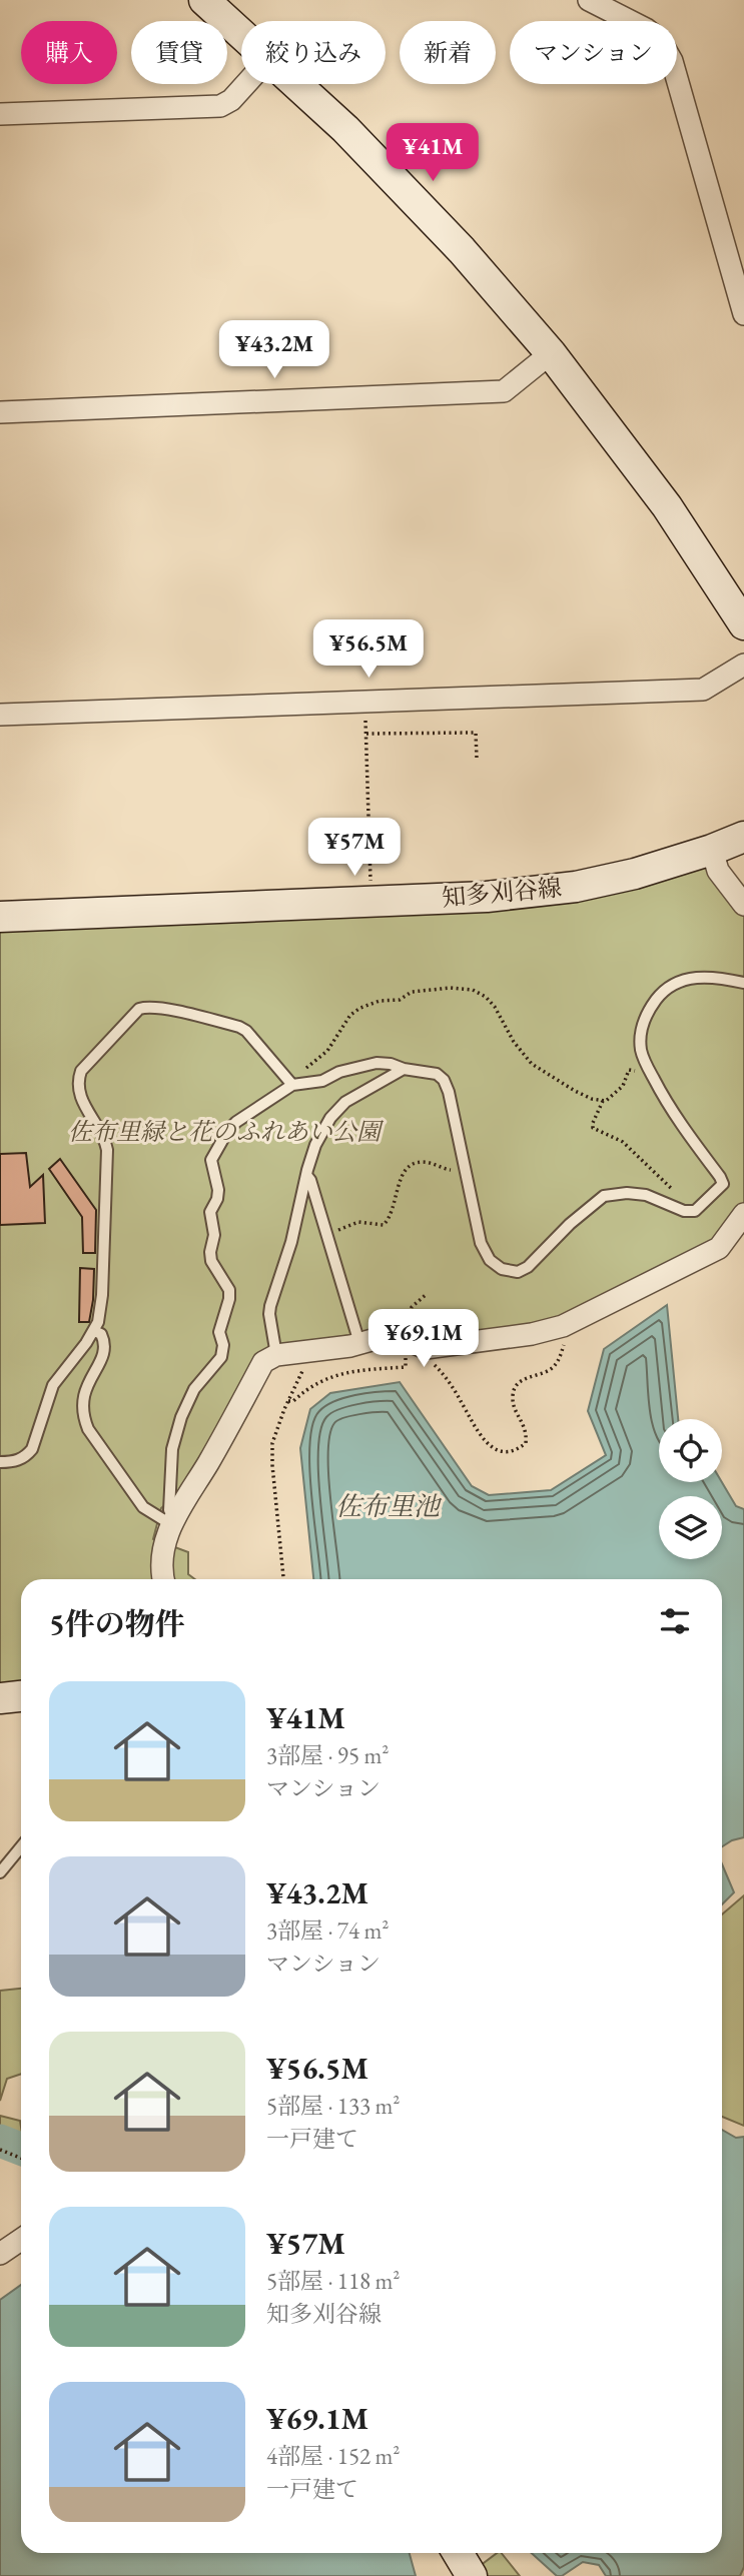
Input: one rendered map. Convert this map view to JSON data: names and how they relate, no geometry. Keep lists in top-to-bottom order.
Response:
{
  "streets": {
    "street": ["知多刈谷線"]
  },
  "water": ["佐布里池"],
  "parks": ["佐布里緑と花のふれあい公園"],
  "page": {
    "chip": [
      "購入",
      "賃貸",
      "絞り込み",
      "新着",
      "マンション"
    ],
    "price": [
      "¥41M",
      "¥43.2M",
      "¥56.5M",
      "¥57M",
      "¥69.1M"
    ],
    "heading": "5件の物件",
    "list": [
      {
        "name": "¥41M",
        "note": "3部屋 · 95 m² · マンション"
      },
      {
        "name": "¥43.2M",
        "note": "3部屋 · 74 m² · マンション"
      },
      {
        "name": "¥56.5M",
        "note": "5部屋 · 133 m² · 一戸建て"
      },
      {
        "name": "¥57M",
        "note": "5部屋 · 118 m² · 知多刈谷線"
      },
      {
        "name": "¥69.1M",
        "note": "4部屋 · 152 m² · 一戸建て"
      }
    ]
  }
}
